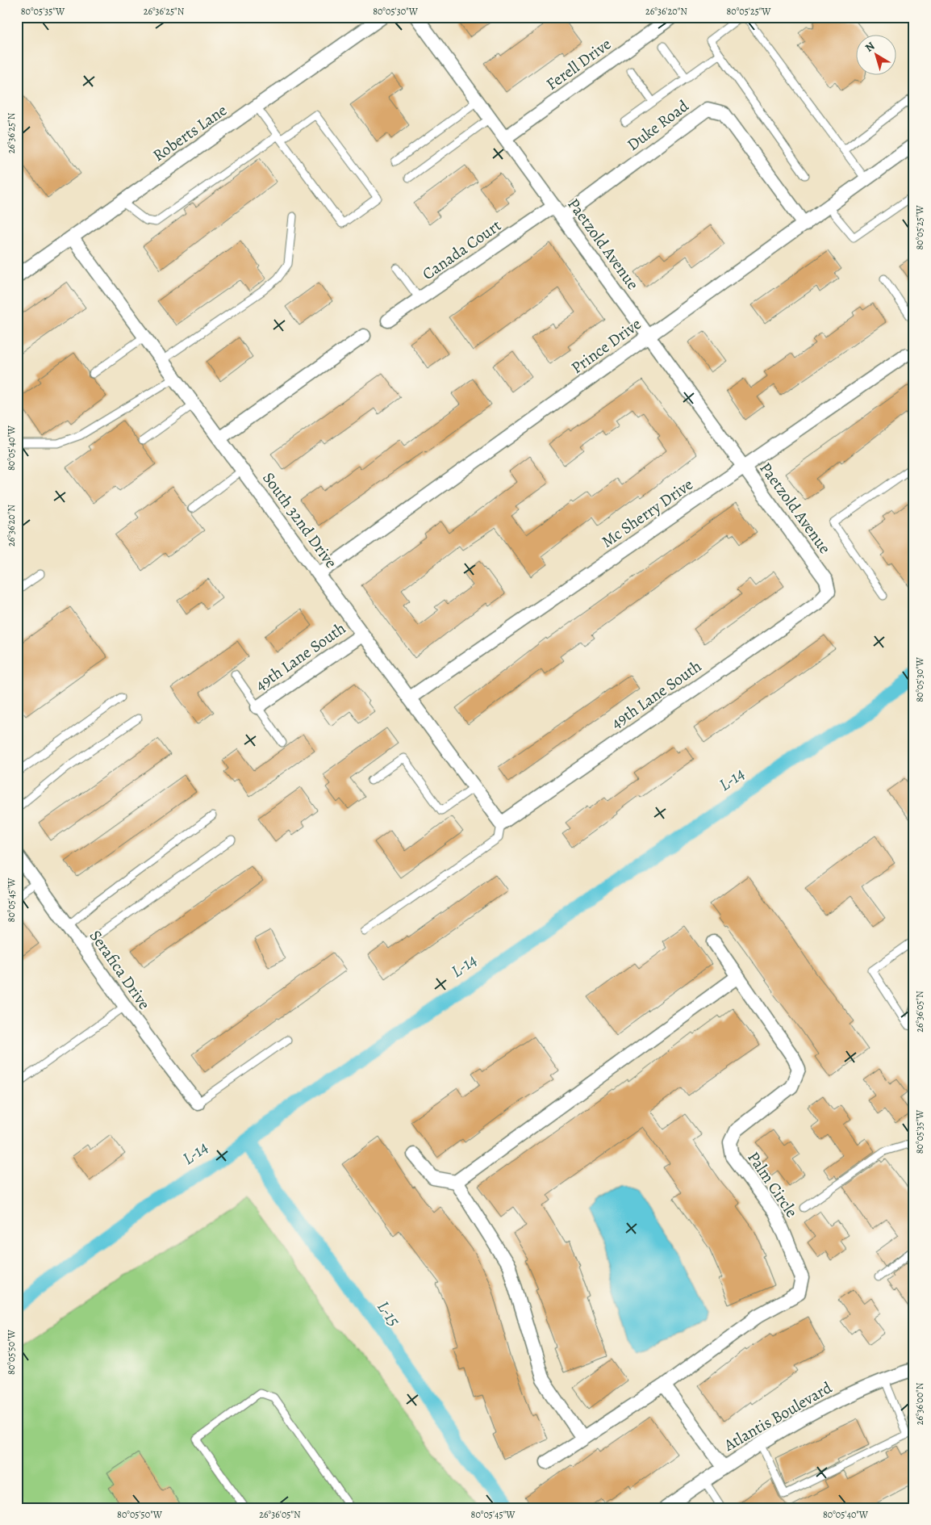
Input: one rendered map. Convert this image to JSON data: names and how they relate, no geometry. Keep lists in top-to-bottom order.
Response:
{
  "streets": {
    "street": [
      "Ferell Drive",
      "Duke Road",
      "Roberts Lane",
      "Paetzold Avenue",
      "Canada Court",
      "Prince Drive",
      "Mc Sherry Drive",
      "South 32nd Drive",
      "49th Lane South",
      "Serafica Drive",
      "Palm Circle",
      "Atlantis Boulevard"
    ]
  },
  "crossings": [
    ["Ferell Drive", "Paetzold Avenue"],
    ["Duke Road", "Paetzold Avenue"],
    ["Duke Road", "Prince Drive"],
    ["Roberts Lane", "South 32nd Drive"],
    ["Paetzold Avenue", "Canada Court"],
    ["Paetzold Avenue", "Prince Drive"],
    ["Paetzold Avenue", "Mc Sherry Drive"],
    ["Paetzold Avenue", "49th Lane South"],
    ["Prince Drive", "South 32nd Drive"],
    ["Mc Sherry Drive", "South 32nd Drive"],
    ["South 32nd Drive", "49th Lane South"]
  ],
  "water": ["L-14", "L-15"],
  "north": "top left",
  "coordinates": [
    "80°05'35\"W",
    "26°36'25\"N",
    "80°05'30\"W",
    "26°36'20\"N",
    "80°05'25\"W",
    "80°05'40\"W",
    "80°05'45\"W",
    "26°36'05\"N",
    "80°05'50\"W",
    "26°36'00\"N"
  ]
}
